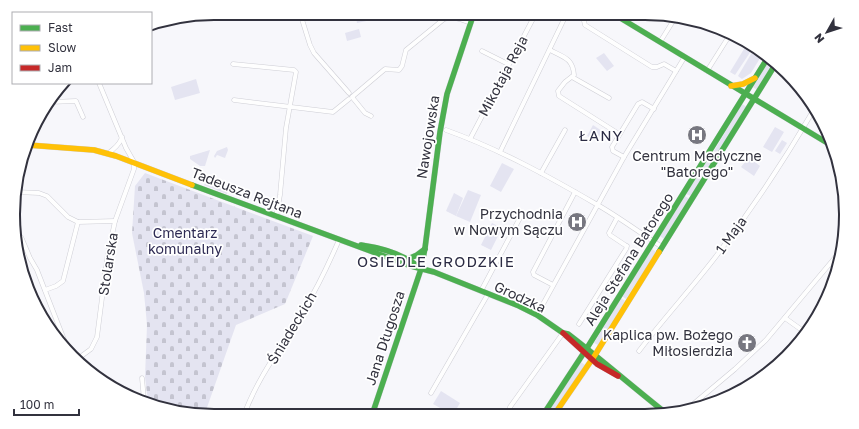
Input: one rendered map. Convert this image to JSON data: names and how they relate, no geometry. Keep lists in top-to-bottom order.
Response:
{
  "streets": {
    "street": [
      "Mikołaja Reja",
      "Nawojowska",
      "Tadeusza Rejtana",
      "1 Maja",
      "Aleja Stefana Batorego",
      "Stolarska",
      "Grodzka",
      "Śniadeckich",
      "Jana Długosza"
    ]
  },
  "crossings": [
    ["Nawojowska", "Tadeusza Rejtana"],
    ["Nawojowska", "Grodzka"],
    ["Nawojowska", "Jana Długosza"],
    ["Tadeusza Rejtana", "Stolarska"],
    ["Tadeusza Rejtana", "Grodzka"],
    ["Tadeusza Rejtana", "Śniadeckich"],
    ["Tadeusza Rejtana", "Jana Długosza"],
    ["Aleja Stefana Batorego", "Grodzka"],
    ["Grodzka", "Jana Długosza"]
  ],
  "districts": ["ŁANY", "OSIEDLE GRODZKIE"],
  "parks": ["Cmentarz komunalny"],
  "places": {
    "hospital": ["Centrum Medyczne \"Batorego\"", "Przychodnia w Nowym Sączu"],
    "church": ["Kaplica pw. Bożego Miłosierdzia"]
  },
  "legend": ["Fast", "Slow", "Jam"],
  "scale_bar": "100 m",
  "north": "bottom left"
}
